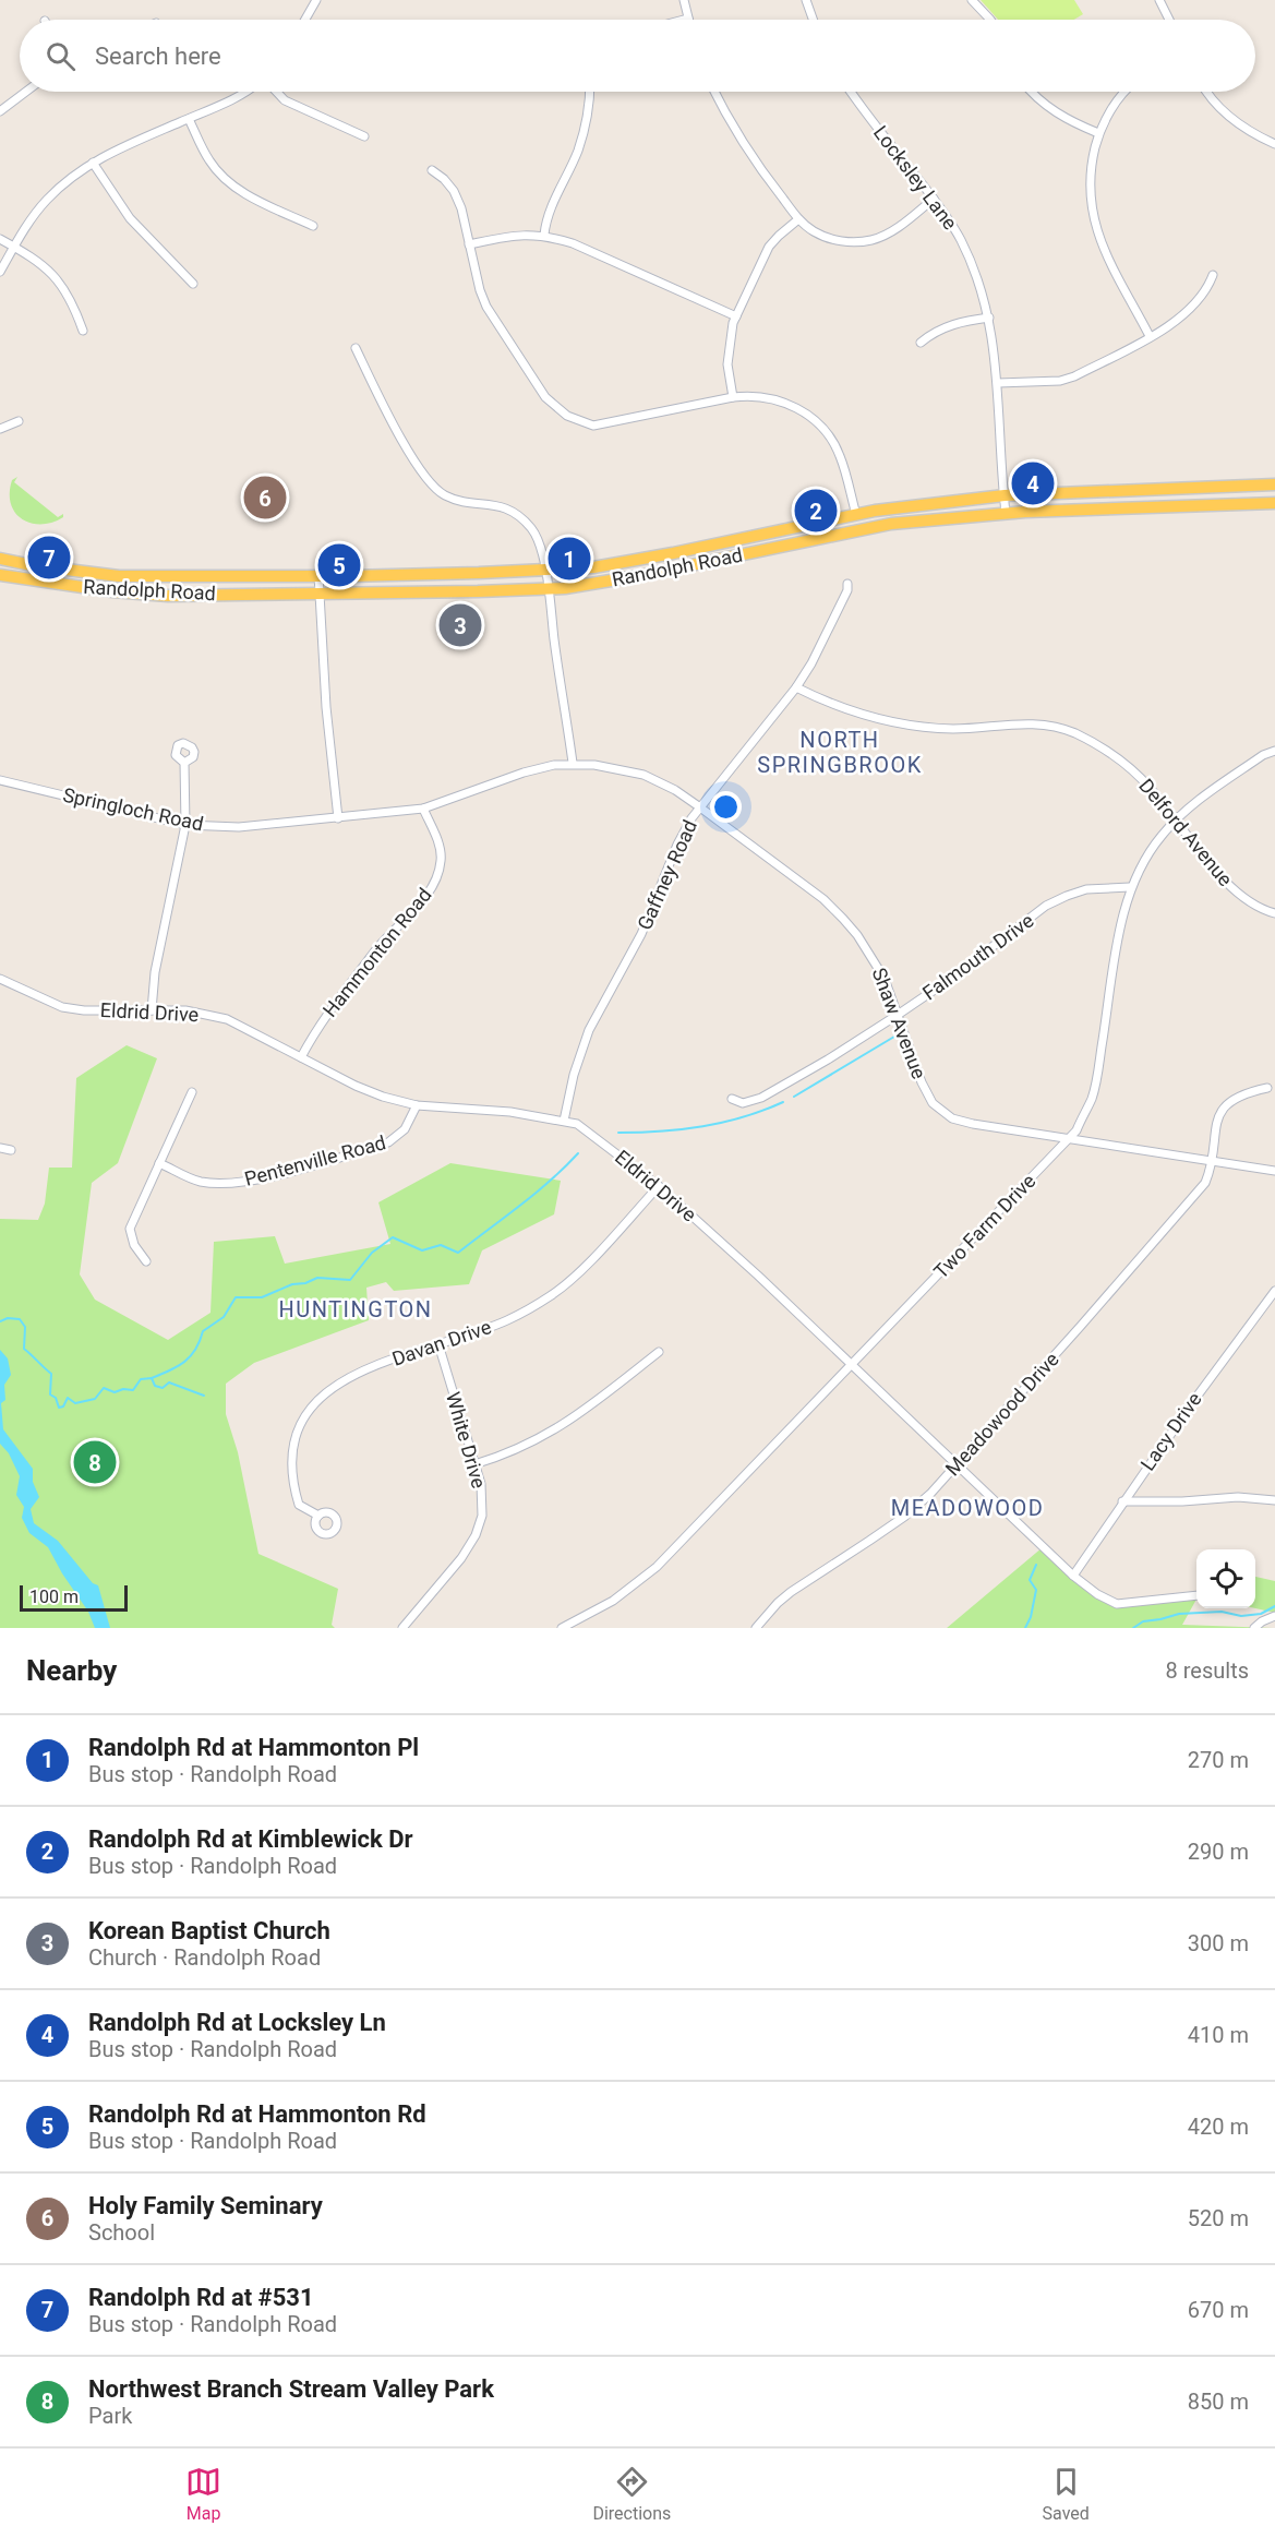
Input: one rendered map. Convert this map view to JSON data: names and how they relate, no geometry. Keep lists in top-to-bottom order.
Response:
{
  "streets": {
    "main road": ["Randolph Road"],
    "street": [
      "Locksley Lane",
      "Springloch Road",
      "Delford Avenue",
      "Gaffney Road",
      "Hammonton Road",
      "Falmouth Drive",
      "Eldrid Drive",
      "Shaw Avenue",
      "Pentenville Road",
      "Two Farm Drive",
      "Davan Drive",
      "Meadowood Drive",
      "Lacy Drive",
      "White Drive"
    ]
  },
  "crossings": [
    ["Locksley Lane", "Randolph Road"],
    ["Springloch Road", "Hammonton Road"],
    ["Springloch Road", "Shaw Avenue"],
    ["Delford Avenue", "Gaffney Road"],
    ["Delford Avenue", "Two Farm Drive"],
    ["Gaffney Road", "Eldrid Drive"],
    ["Gaffney Road", "Shaw Avenue"],
    ["Hammonton Road", "Eldrid Drive"],
    ["Hammonton Road", "Shaw Avenue"],
    ["Falmouth Drive", "Shaw Avenue"],
    ["Falmouth Drive", "Two Farm Drive"],
    ["Eldrid Drive", "Pentenville Road"],
    ["Eldrid Drive", "Two Farm Drive"],
    ["Eldrid Drive", "Davan Drive"],
    ["Eldrid Drive", "Meadowood Drive"],
    ["Eldrid Drive", "Lacy Drive"],
    ["Shaw Avenue", "Two Farm Drive"],
    ["Shaw Avenue", "Meadowood Drive"],
    ["Davan Drive", "White Drive"]
  ],
  "districts": ["NORTH SPRINGBROOK", "HUNTINGTON", "MEADOWOOD"],
  "scale_bar": "100 m",
  "page": {
    "search": "Search here",
    "pins": [
      "4",
      "6",
      "2",
      "7",
      "1",
      "5",
      "3",
      "8"
    ],
    "scale": "100 m",
    "heading": ["Nearby", "8 results"],
    "list": [
      {
        "mark": "1",
        "name": "Randolph Rd at Hammonton Pl",
        "note": "Bus stop · Randolph Road",
        "value": "270 m"
      },
      {
        "mark": "2",
        "name": "Randolph Rd at Kimblewick Dr",
        "note": "Bus stop · Randolph Road",
        "value": "290 m"
      },
      {
        "mark": "3",
        "name": "Korean Baptist Church",
        "note": "Church · Randolph Road",
        "value": "300 m"
      },
      {
        "mark": "4",
        "name": "Randolph Rd at Locksley Ln",
        "note": "Bus stop · Randolph Road",
        "value": "410 m"
      },
      {
        "mark": "5",
        "name": "Randolph Rd at Hammonton Rd",
        "note": "Bus stop · Randolph Road",
        "value": "420 m"
      },
      {
        "mark": "6",
        "name": "Holy Family Seminary",
        "note": "School",
        "value": "520 m"
      },
      {
        "mark": "7",
        "name": "Randolph Rd at #531",
        "note": "Bus stop · Randolph Road",
        "value": "670 m"
      },
      {
        "mark": "8",
        "name": "Northwest Branch Stream Valley Park",
        "note": "Park",
        "value": "850 m"
      }
    ],
    "nav": ["Map", "Directions", "Saved"]
  }
}
